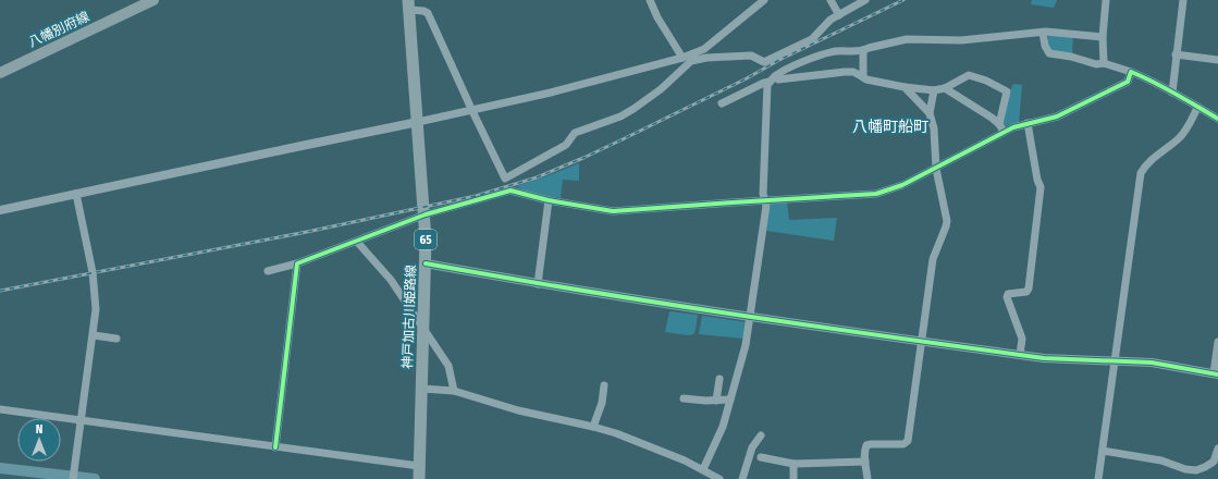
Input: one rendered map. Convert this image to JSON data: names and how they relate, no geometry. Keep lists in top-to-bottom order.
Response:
{
  "streets": {
    "main road": ["八幡別府線", "65", "神戸加古川姫路線"]
  },
  "districts": ["八幡町船町"],
  "north": "top"
}
